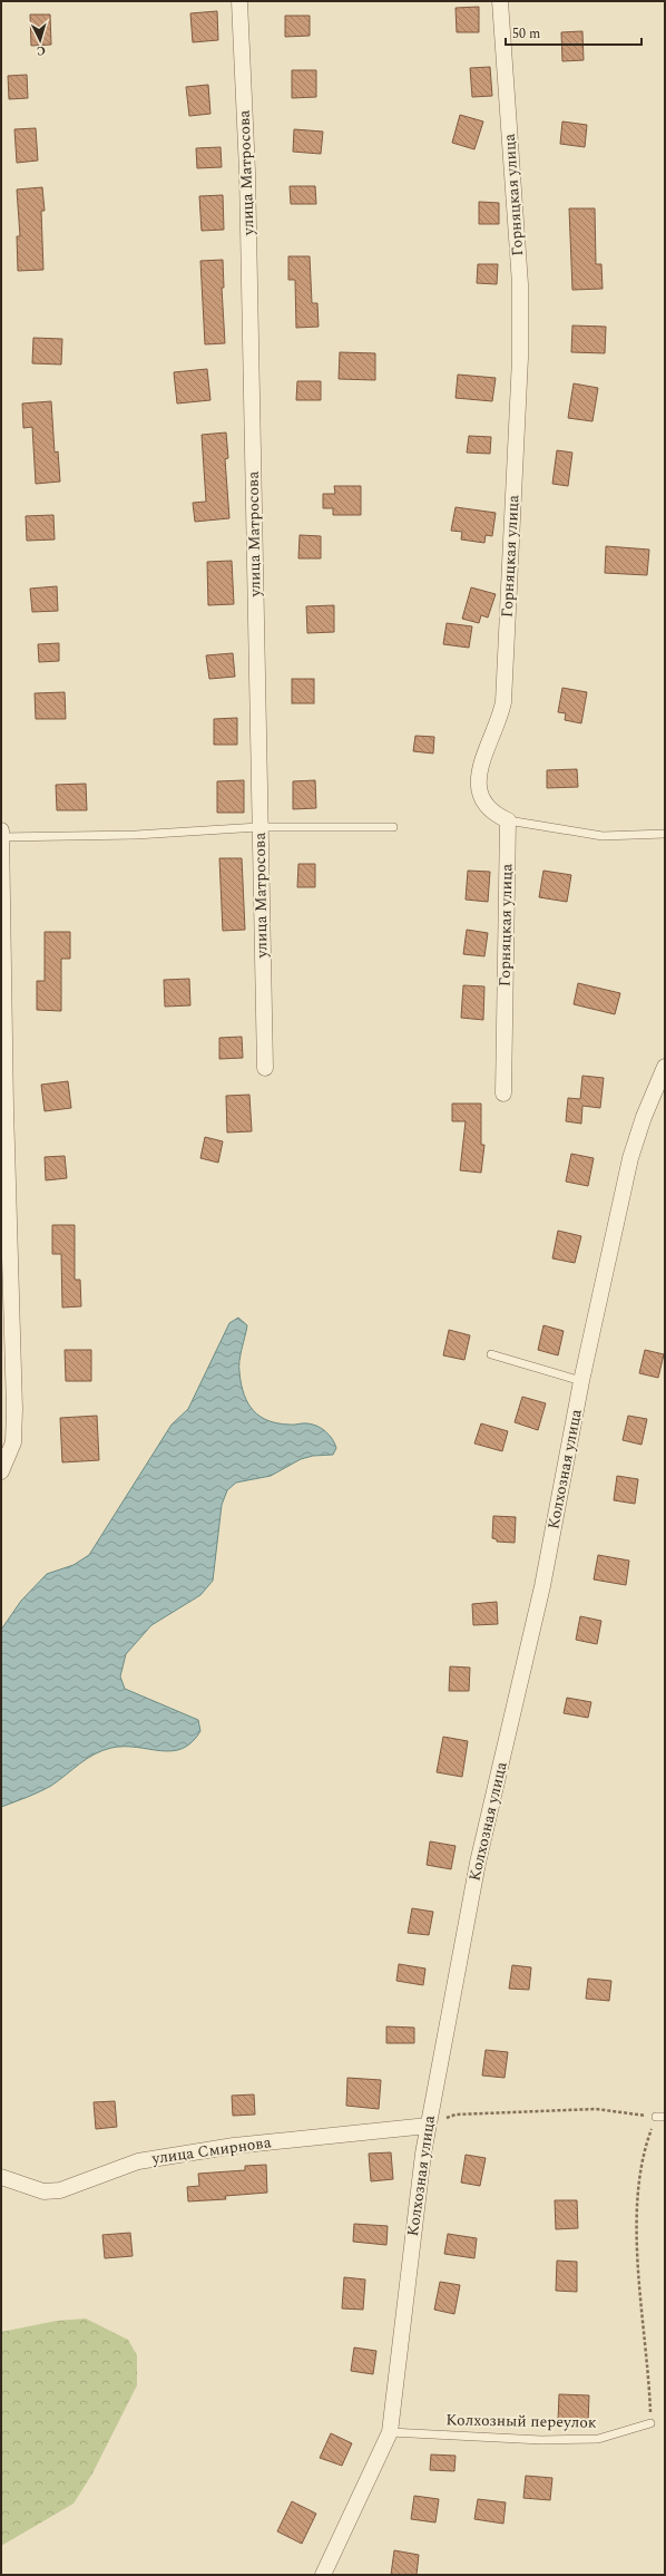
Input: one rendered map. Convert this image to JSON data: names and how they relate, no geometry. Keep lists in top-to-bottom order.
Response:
{
  "streets": {
    "street": [
      "улица Матросова",
      "Горняцкая улица",
      "Колхозная улица",
      "улица Смирнова"
    ],
    "lane": ["Колхозный переулок"]
  },
  "crossings": [
    ["Колхозная улица", "улица Смирнова"],
    ["Колхозная улица", "Колхозный переулок"]
  ],
  "scale_bar": "50 m",
  "north": "bottom"
}
